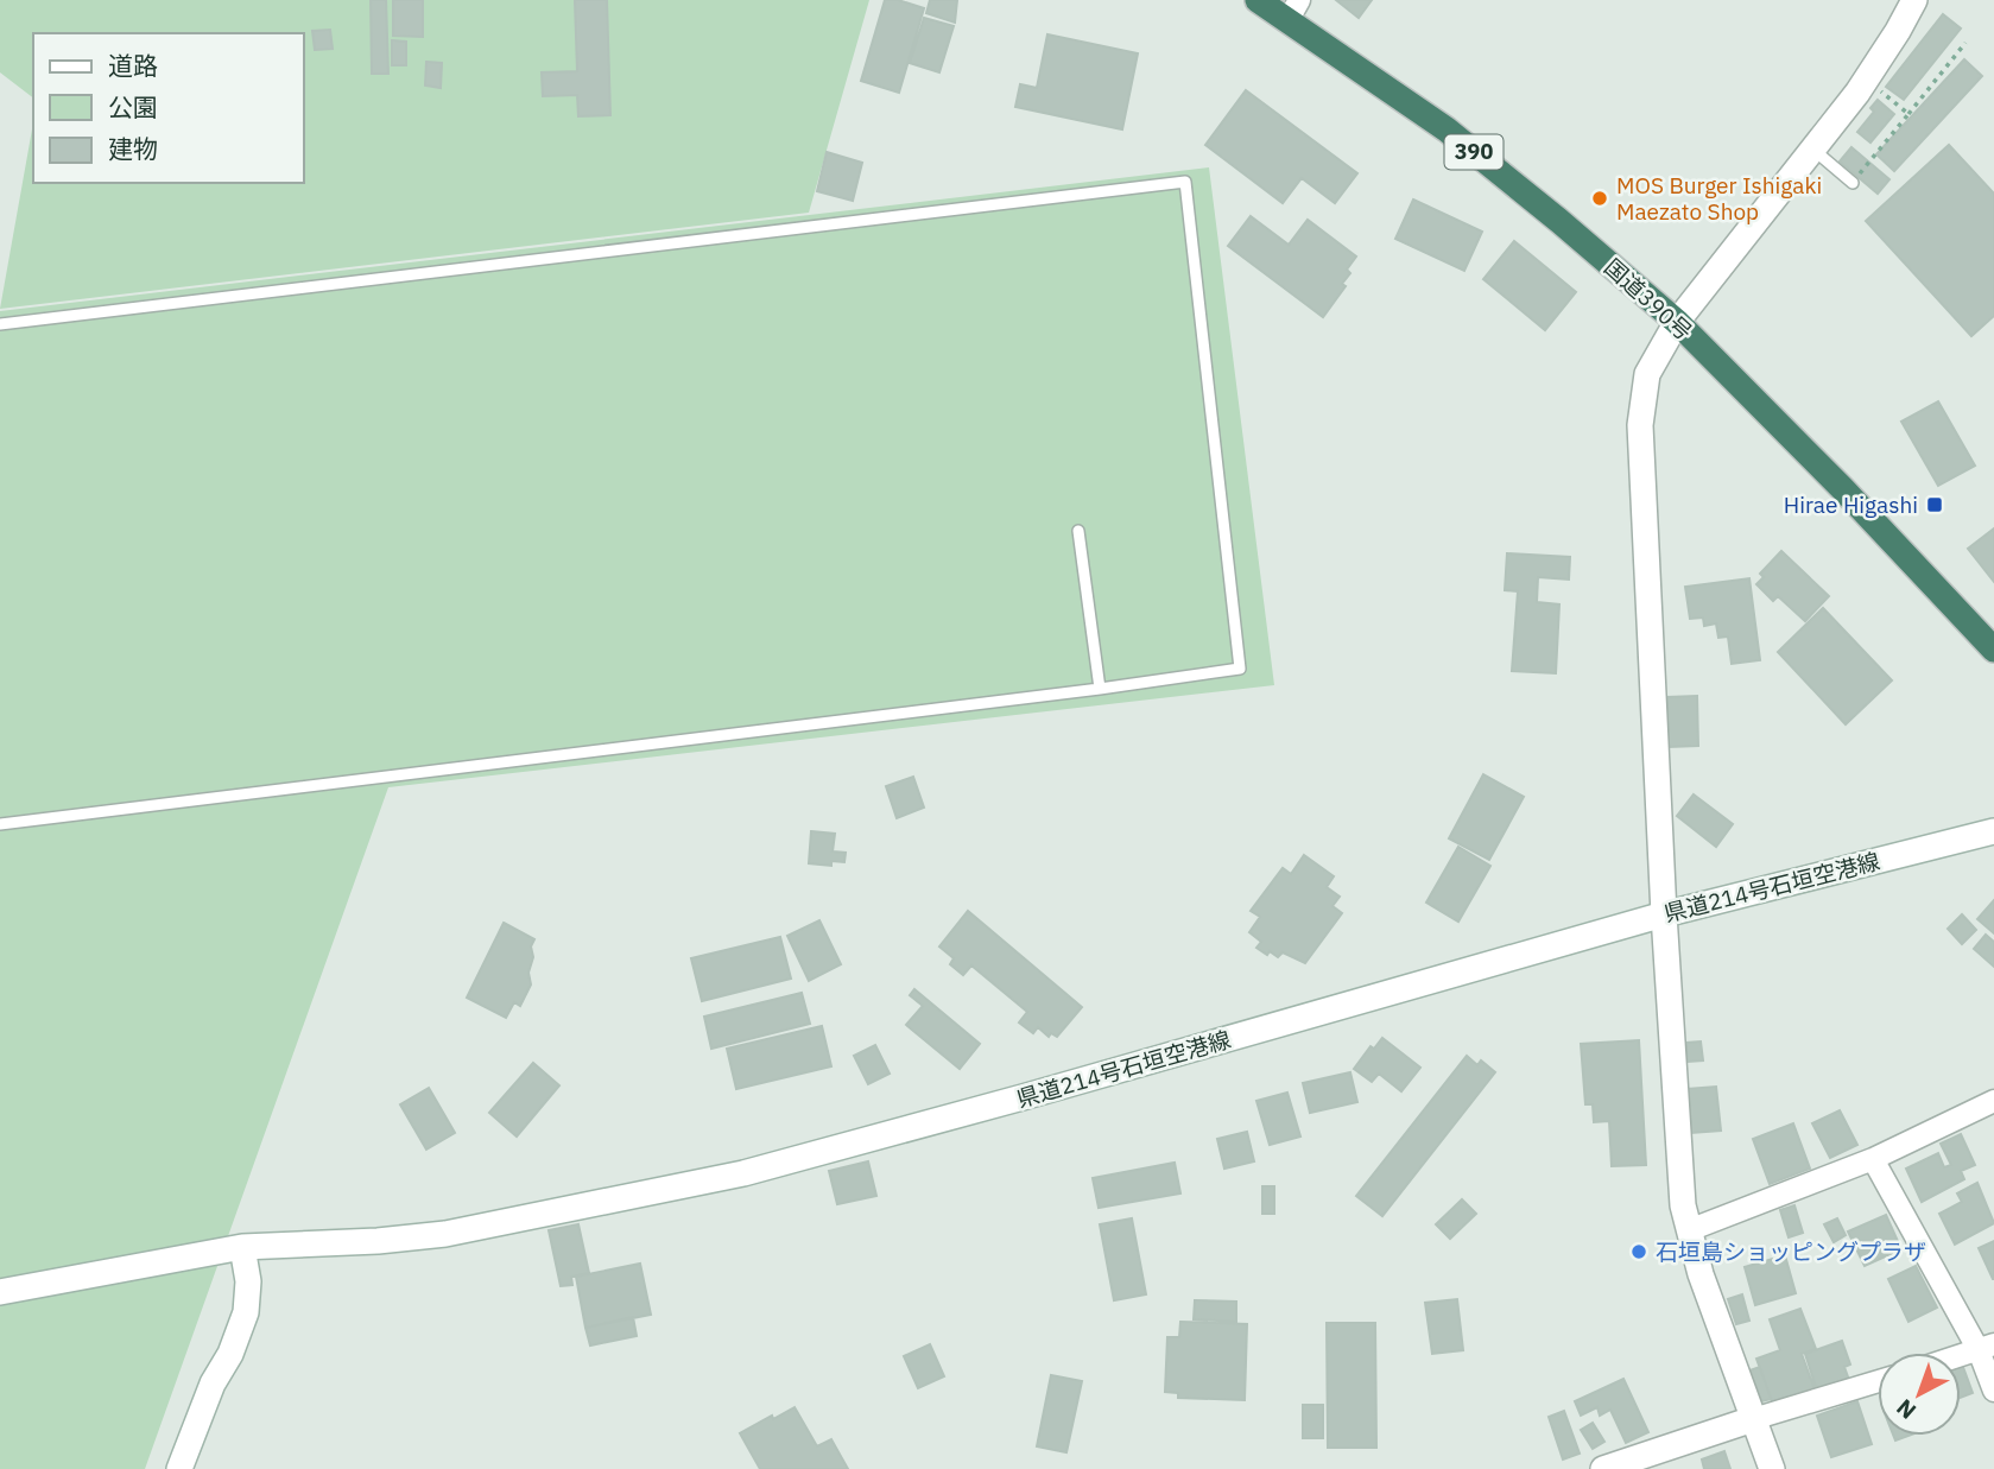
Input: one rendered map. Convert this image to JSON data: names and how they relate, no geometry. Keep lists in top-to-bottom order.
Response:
{
  "streets": {
    "highway": ["390", "国道390号"],
    "main road": ["県道214号石垣空港線"]
  },
  "places": {
    "other": ["MOS Burger Ishigaki Maezato Shop", "石垣島ショッピングプラザ"],
    "transit": ["Hirae Higashi"]
  },
  "legend": ["道路", "公園", "建物"],
  "north": "bottom left"
}
